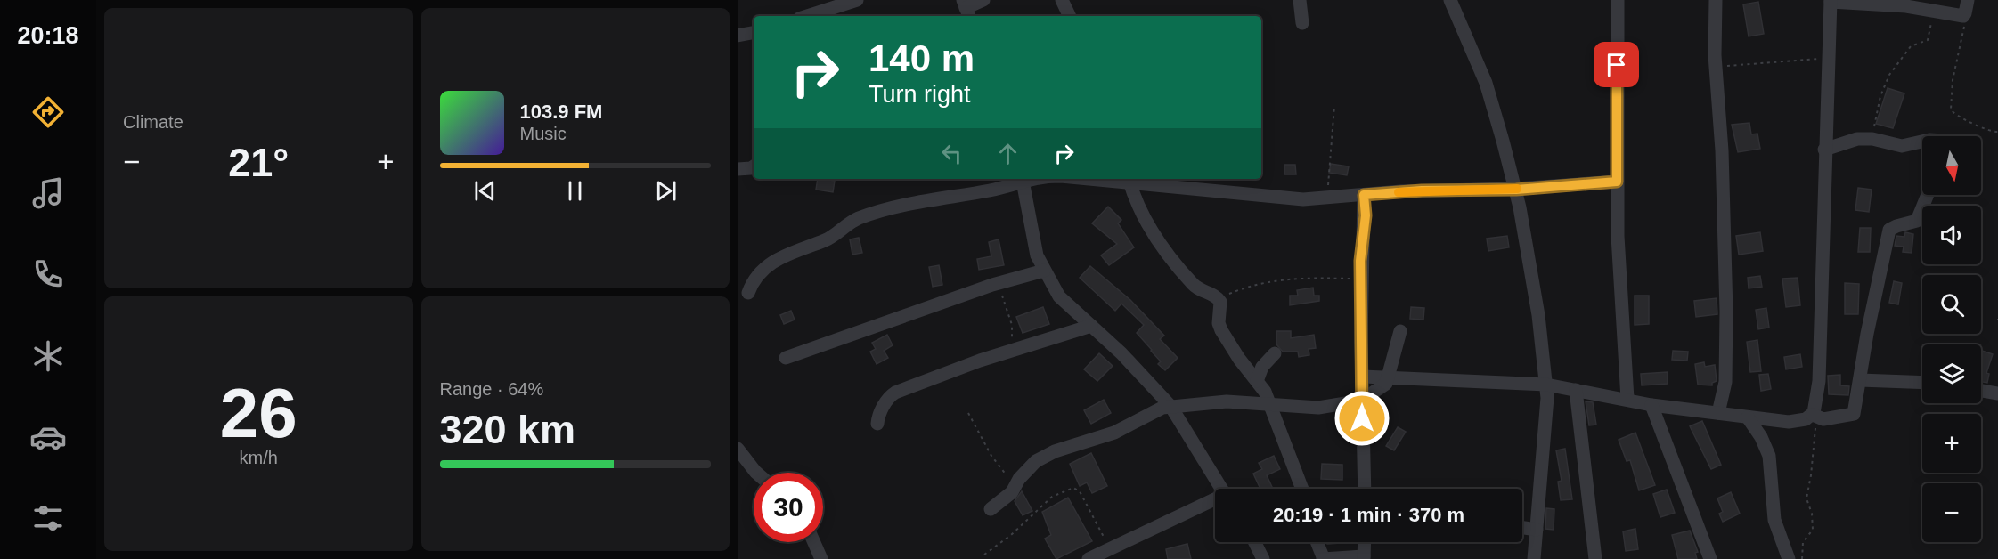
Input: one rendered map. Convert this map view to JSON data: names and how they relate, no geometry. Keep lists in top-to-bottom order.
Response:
{
  "north": "bottom",
  "page": {
    "tabs": "20:18",
    "tile": [
      "Climate",
      ["26", "km/h"],
      ["Range · 64%", "320 km"]
    ],
    "turn": ["140 m", "Turn right"],
    "song": ["103.9 FM", "Music"],
    "map_buttons": ["+", "−"],
    "heat": ["−", "21°", "+"],
    "limit": "30",
    "trip": "20:19 · 1 min · 370 m"
  }
}
